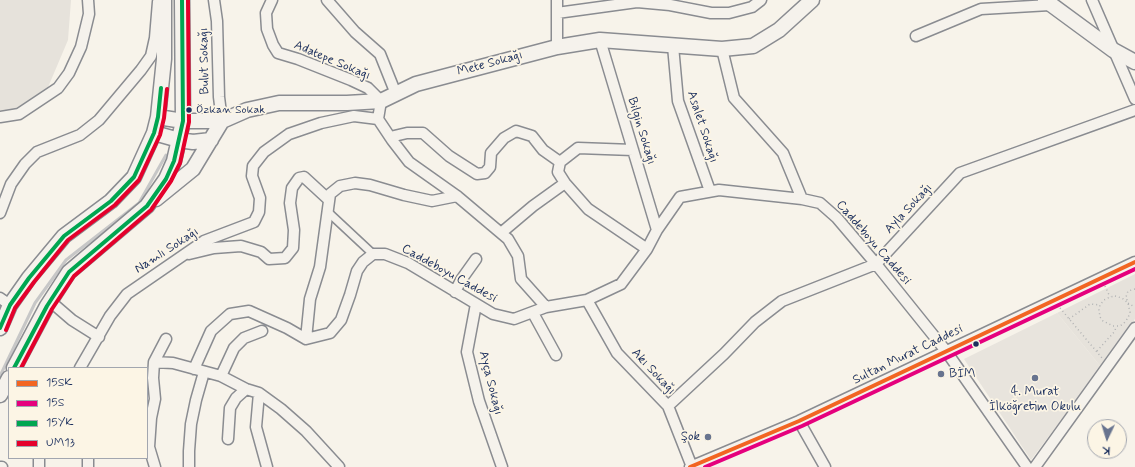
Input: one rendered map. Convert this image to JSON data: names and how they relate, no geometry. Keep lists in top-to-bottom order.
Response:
{
  "streets": {
    "main road": ["Mete Sokağı"],
    "street": [
      "Bulut Sokağı",
      "Adatepe Sokağı",
      "Asalet Sokağı",
      "Bilgin Sokağı",
      "Ayla Sokağı",
      "Caddeboyu Caddesi",
      "Namlı Sokağı",
      "Sultan Murat Caddesi",
      "Akı Sokağı",
      "Ayça Sokağı"
    ]
  },
  "crossings": [
    ["Bulut Sokağı", "Mete Sokağı"],
    ["Adatepe Sokağı", "Mete Sokağı"],
    ["Mete Sokağı", "Asalet Sokağı"],
    ["Mete Sokağı", "Bilgin Sokağı"],
    ["Asalet Sokağı", "Caddeboyu Caddesi"],
    ["Bilgin Sokağı", "Caddeboyu Caddesi"],
    ["Ayla Sokağı", "Caddeboyu Caddesi"],
    ["Ayla Sokağı", "Akı Sokağı"],
    ["Caddeboyu Caddesi", "Sultan Murat Caddesi"],
    ["Caddeboyu Caddesi", "Akı Sokağı"],
    ["Caddeboyu Caddesi", "Ayça Sokağı"],
    ["Sultan Murat Caddesi", "Akı Sokağı"]
  ],
  "places": [
    "Özkan Sokak",
    "BİM",
    "4. Murat İlköğretim Okulu",
    "Şok"
  ],
  "lines": [
    "transit line 15YK",
    "transit line UM13",
    "transit line 15SK",
    "transit line 15S"
  ],
  "legend": [
    "15SK",
    "15S",
    "15YK",
    "UM13"
  ],
  "north": "bottom"
}
